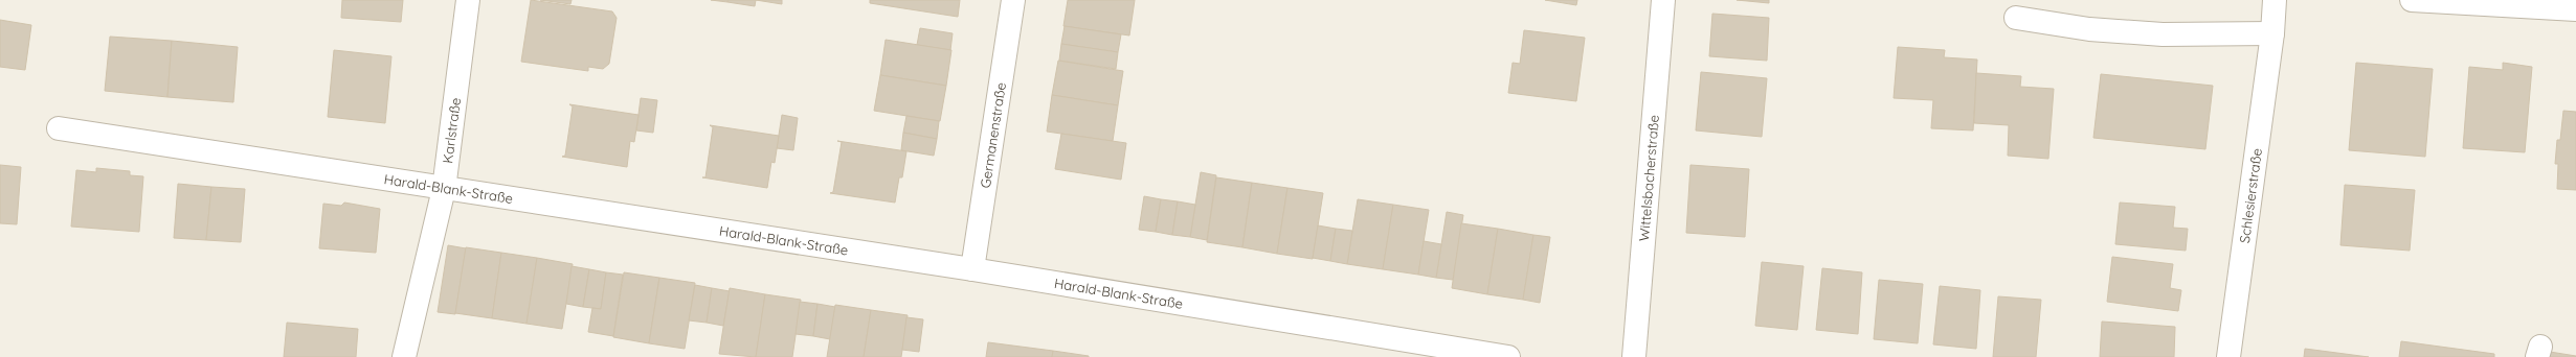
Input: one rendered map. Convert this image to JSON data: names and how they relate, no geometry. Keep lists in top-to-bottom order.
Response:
{
  "streets": {
    "street": [
      "Karlstraße",
      "Germanenstraße",
      "Wittelsbacherstraße",
      "Harald-Blank-Straße",
      "Schlesierstraße"
    ]
  },
  "crossings": [
    ["Karlstraße", "Harald-Blank-Straße"],
    ["Germanenstraße", "Harald-Blank-Straße"]
  ]
}
